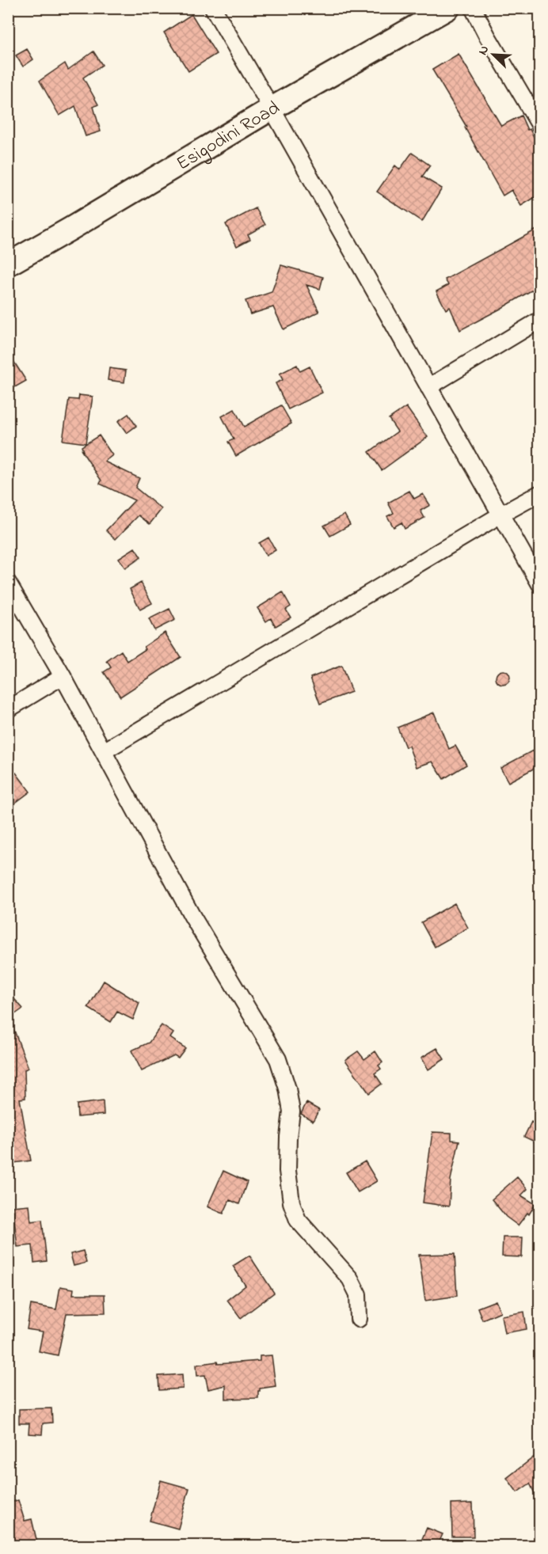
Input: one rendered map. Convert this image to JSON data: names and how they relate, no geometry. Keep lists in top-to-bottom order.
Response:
{
  "streets": {
    "main road": ["Esigodini Road"]
  },
  "north": "top left"
}
